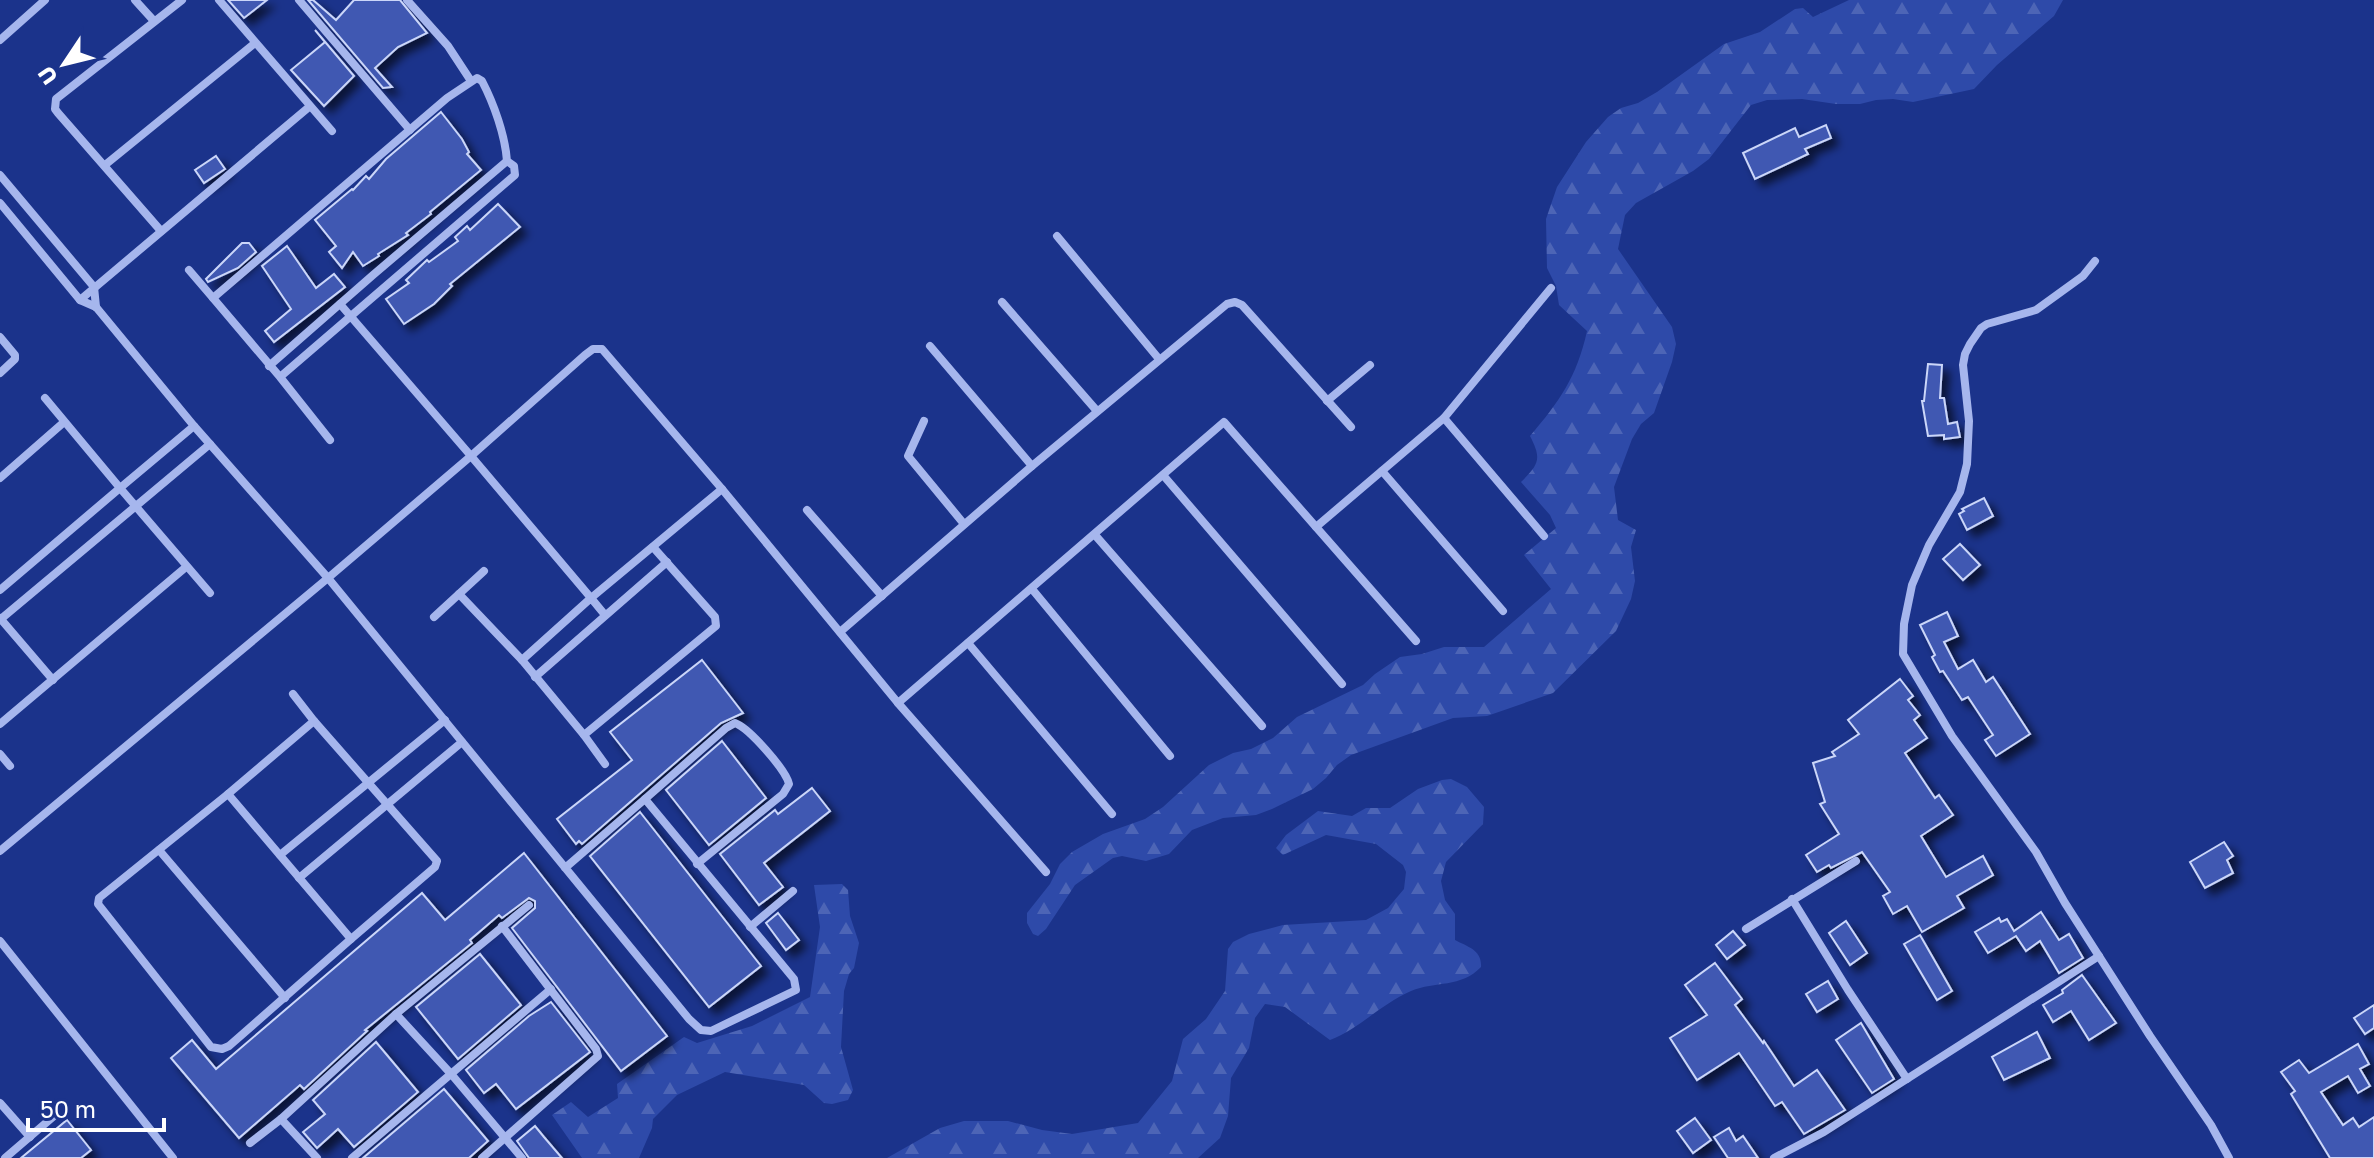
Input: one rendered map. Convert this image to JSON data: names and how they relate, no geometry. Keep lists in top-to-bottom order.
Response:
{
  "scale_bar": "50 m",
  "north": "bottom left"
}
